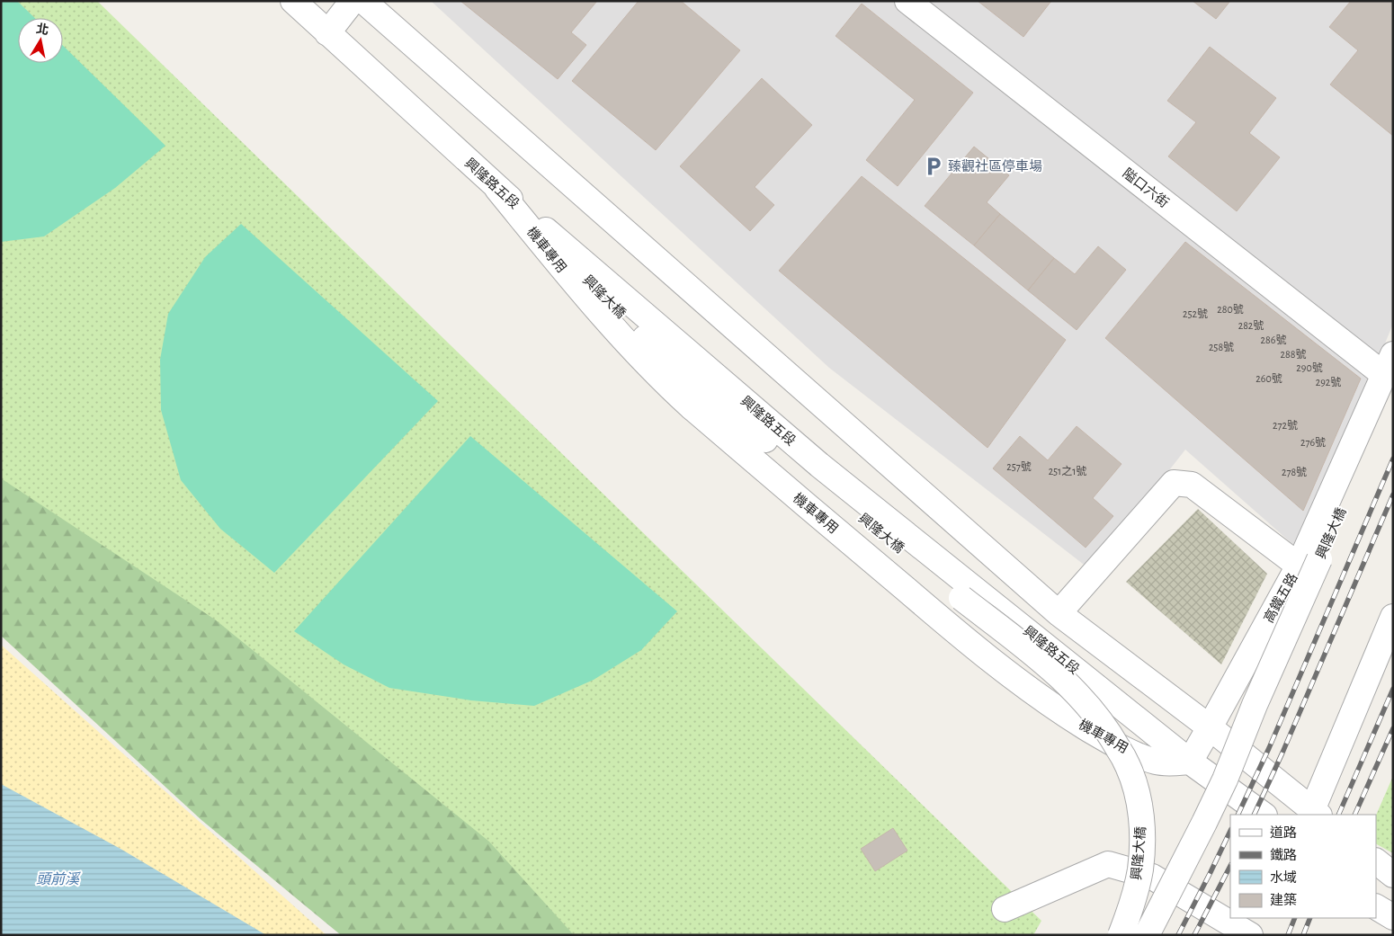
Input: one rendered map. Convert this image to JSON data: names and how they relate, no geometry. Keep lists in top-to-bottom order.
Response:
{
  "streets": {
    "street": [
      "興隆路五段",
      "隘口六街",
      "機車專用",
      "興隆大橋",
      "高鐵五路"
    ]
  },
  "crossings": [
    ["興隆路五段", "機車專用"],
    ["興隆路五段", "興隆大橋"],
    ["興隆路五段", "高鐵五路"],
    ["隘口六街", "興隆大橋"],
    ["機車專用", "興隆大橋"],
    ["機車專用", "高鐵五路"],
    ["興隆大橋", "高鐵五路"]
  ],
  "water": ["頭前溪"],
  "places": {
    "parking": ["臻觀社區停車場"]
  },
  "house_numbers": [
    "280號",
    "252號",
    "282號",
    "286號",
    "258號",
    "288號",
    "290號",
    "260號",
    "292號",
    "272號",
    "276號",
    "257號",
    "251之1號",
    "278號"
  ],
  "legend": [
    "道路",
    "鐵路",
    "水域",
    "建築"
  ],
  "north": "top"
}
